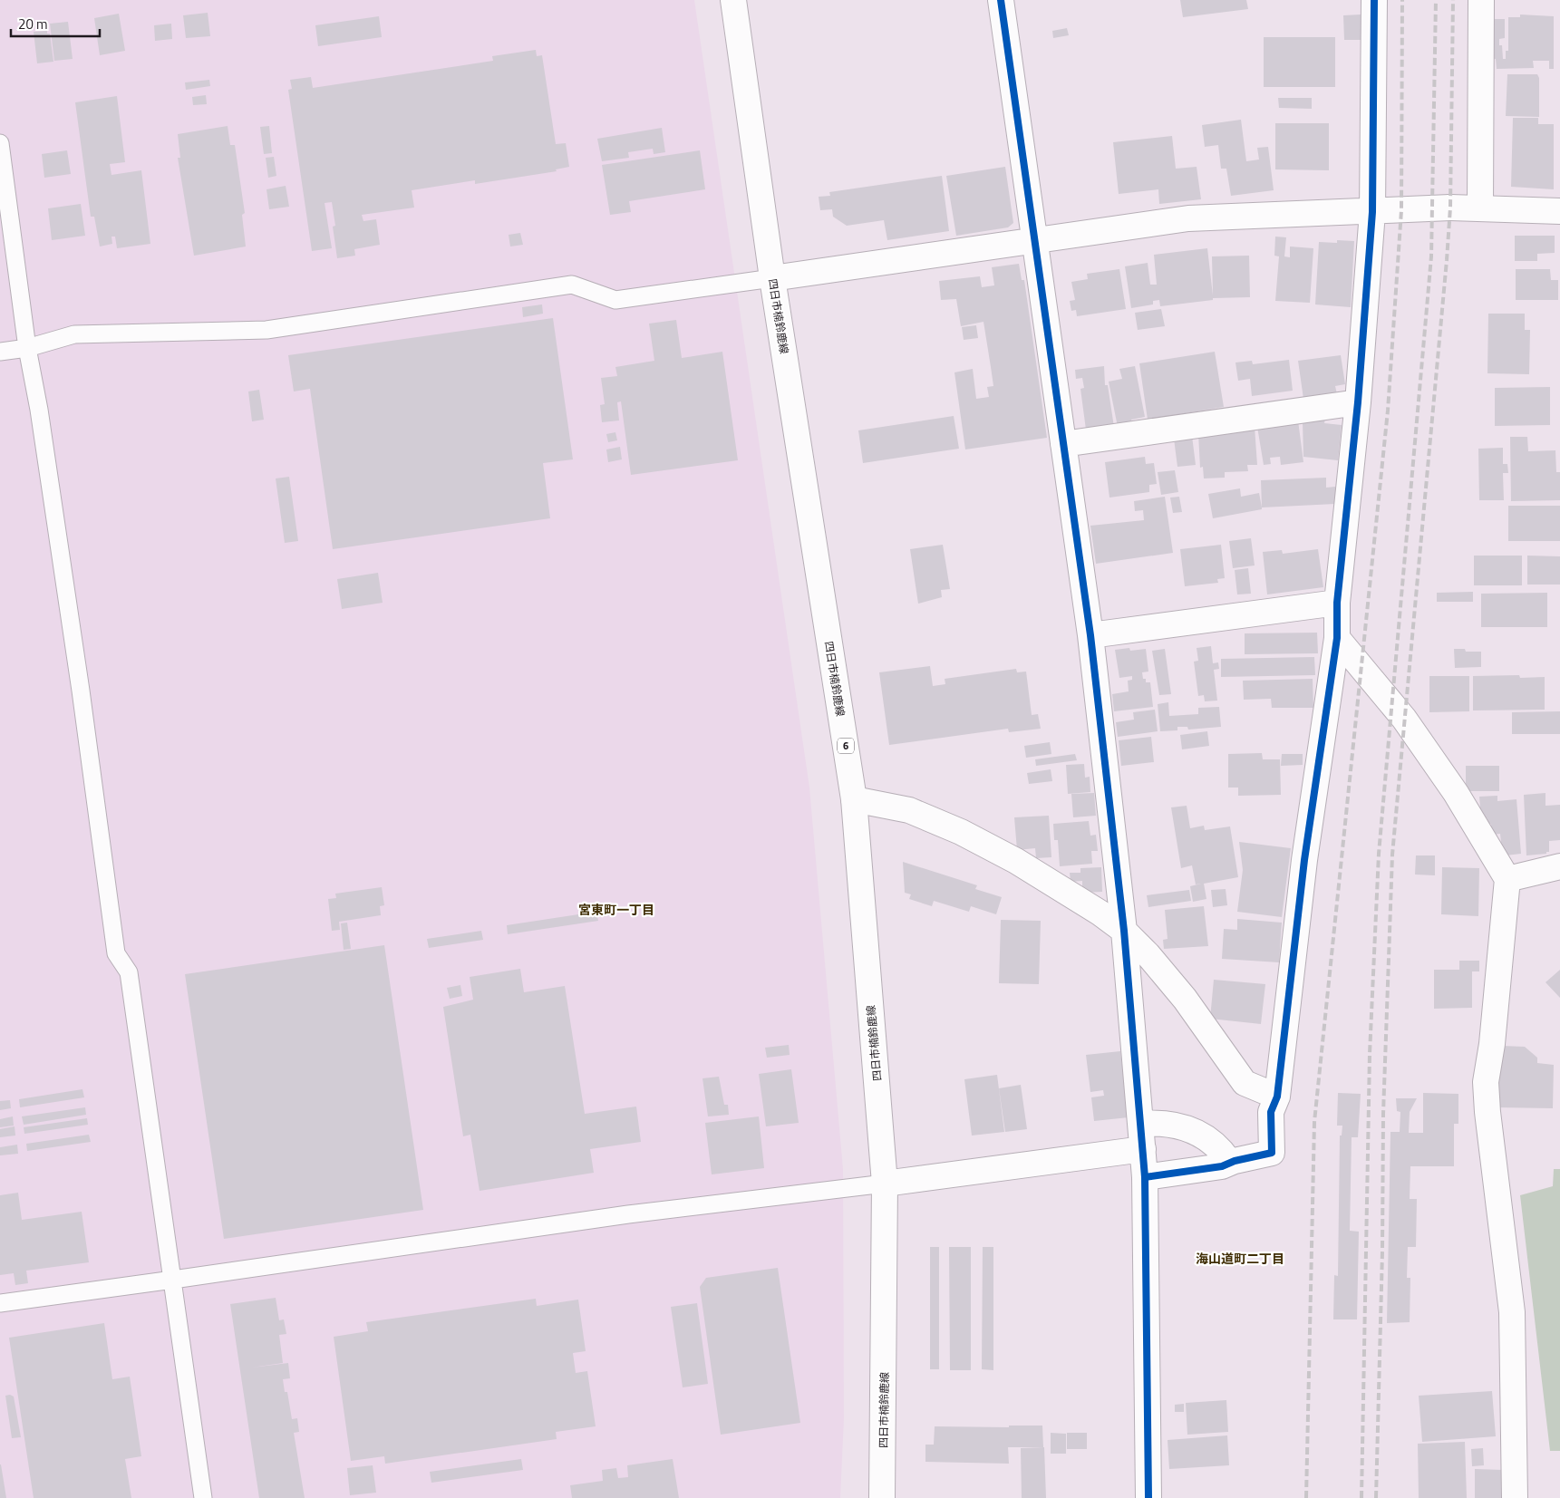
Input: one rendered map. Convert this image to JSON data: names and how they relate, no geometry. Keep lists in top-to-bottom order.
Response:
{
  "streets": {
    "street": ["四日市楠鈴鹿線", "6"]
  },
  "districts": ["宮東町一丁目", "海山道町二丁目"],
  "scale_bar": "20 m"
}
